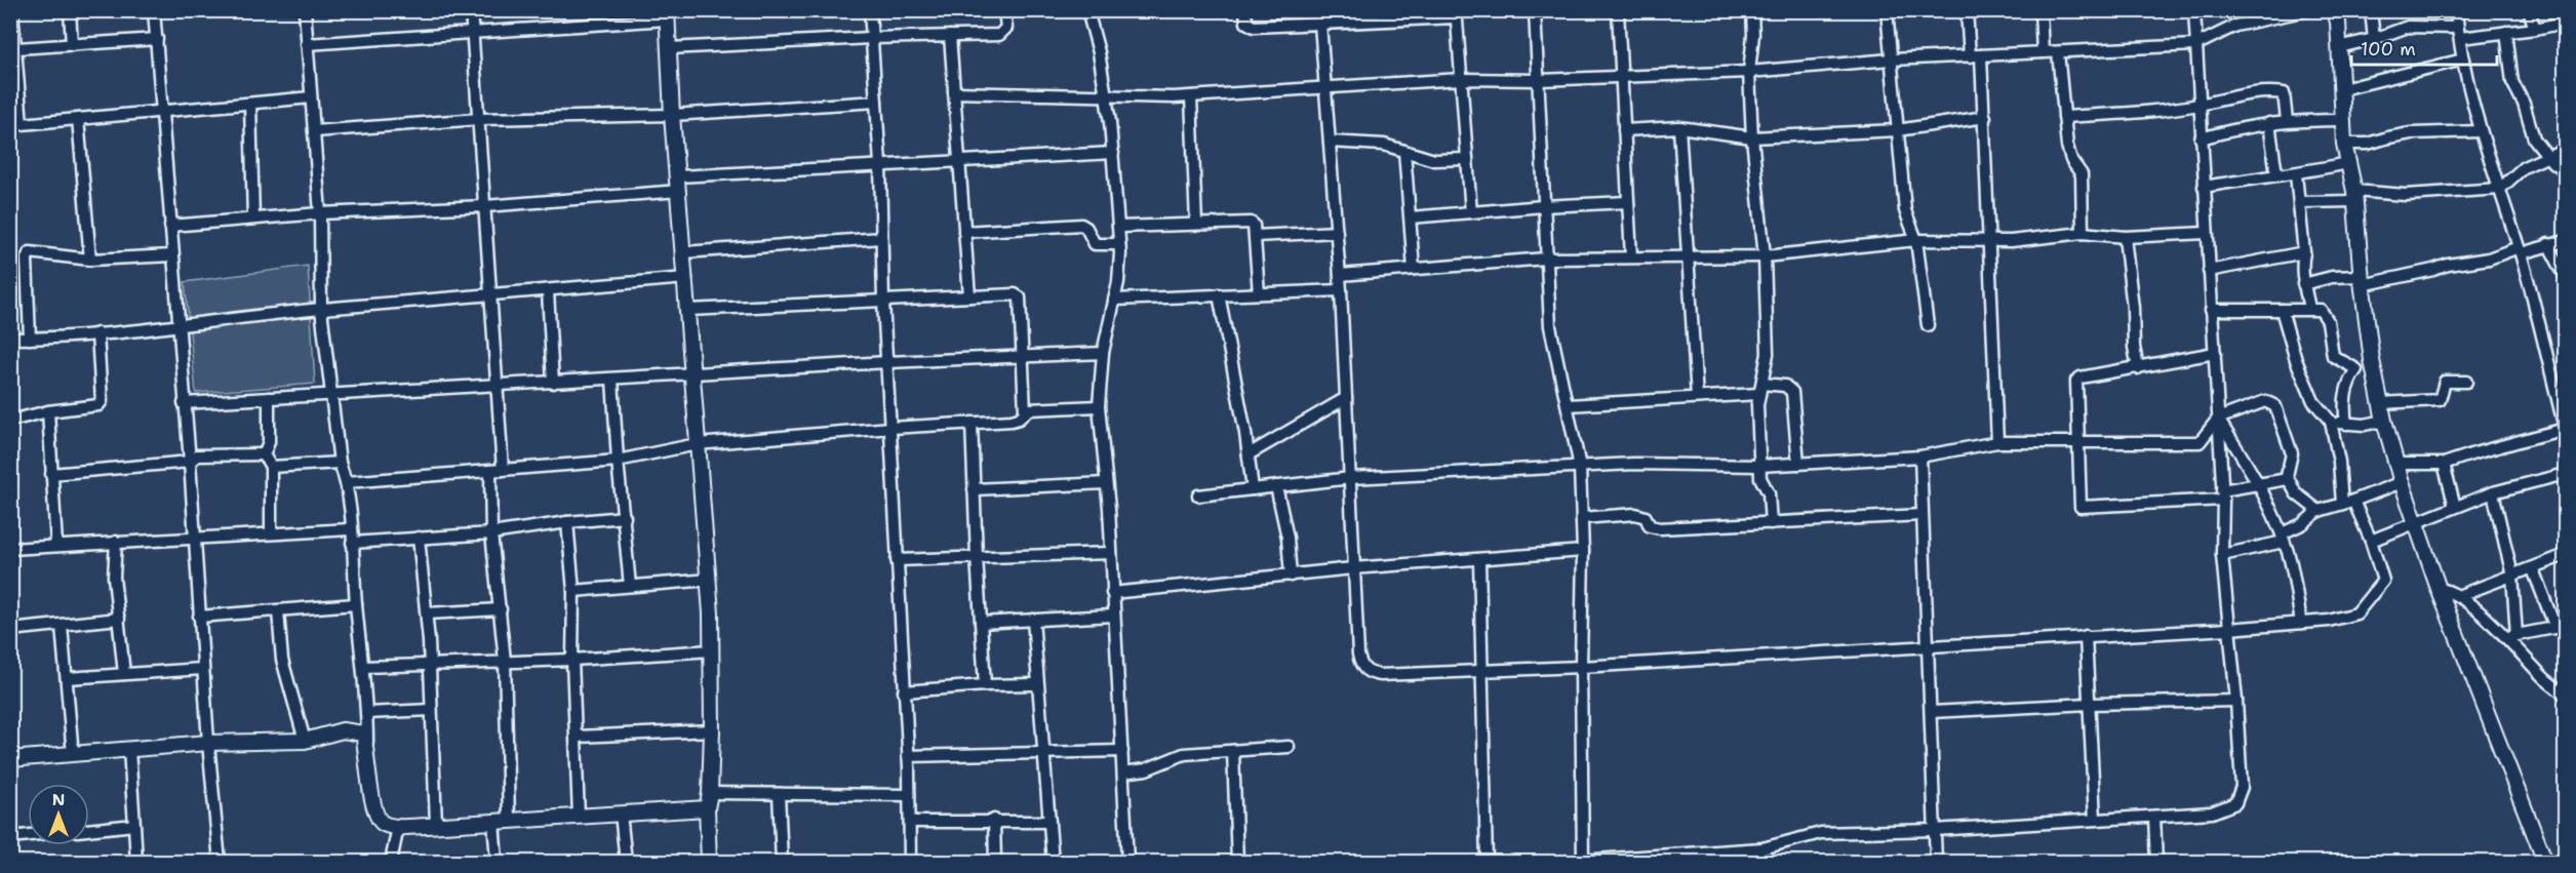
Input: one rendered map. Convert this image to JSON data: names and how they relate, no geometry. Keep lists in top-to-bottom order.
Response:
{
  "scale_bar": "100 m",
  "north": "top"
}
